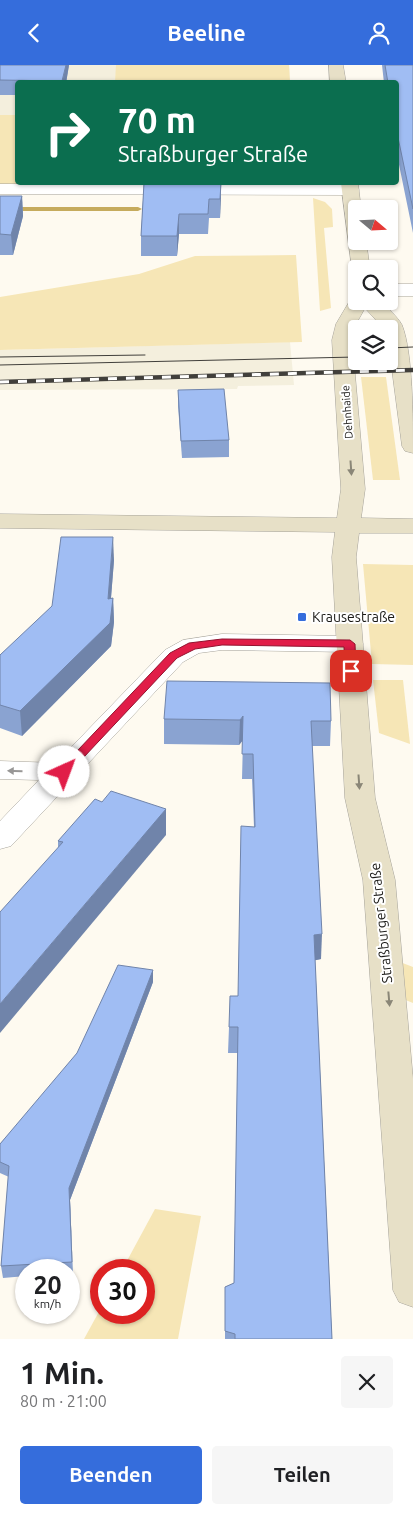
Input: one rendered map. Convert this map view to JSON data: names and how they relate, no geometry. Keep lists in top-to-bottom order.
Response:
{
  "streets": {
    "main road": ["Dehnhaide", "Straßburger Straße"]
  },
  "crossings": [
    ["Dehnhaide", "Straßburger Straße"]
  ],
  "one_way": ["Straßburger Straße"],
  "places": {
    "transit": ["Krausestraße"]
  },
  "north": "right",
  "page": {
    "header": "Beeline",
    "turn": ["70 m", "Straßburger Straße"],
    "speed": "20 km/h",
    "limit": "30",
    "heading": ["1 Min.", "80 m · 21:00"],
    "buttons": ["Beenden", "Teilen"]
  }
}
